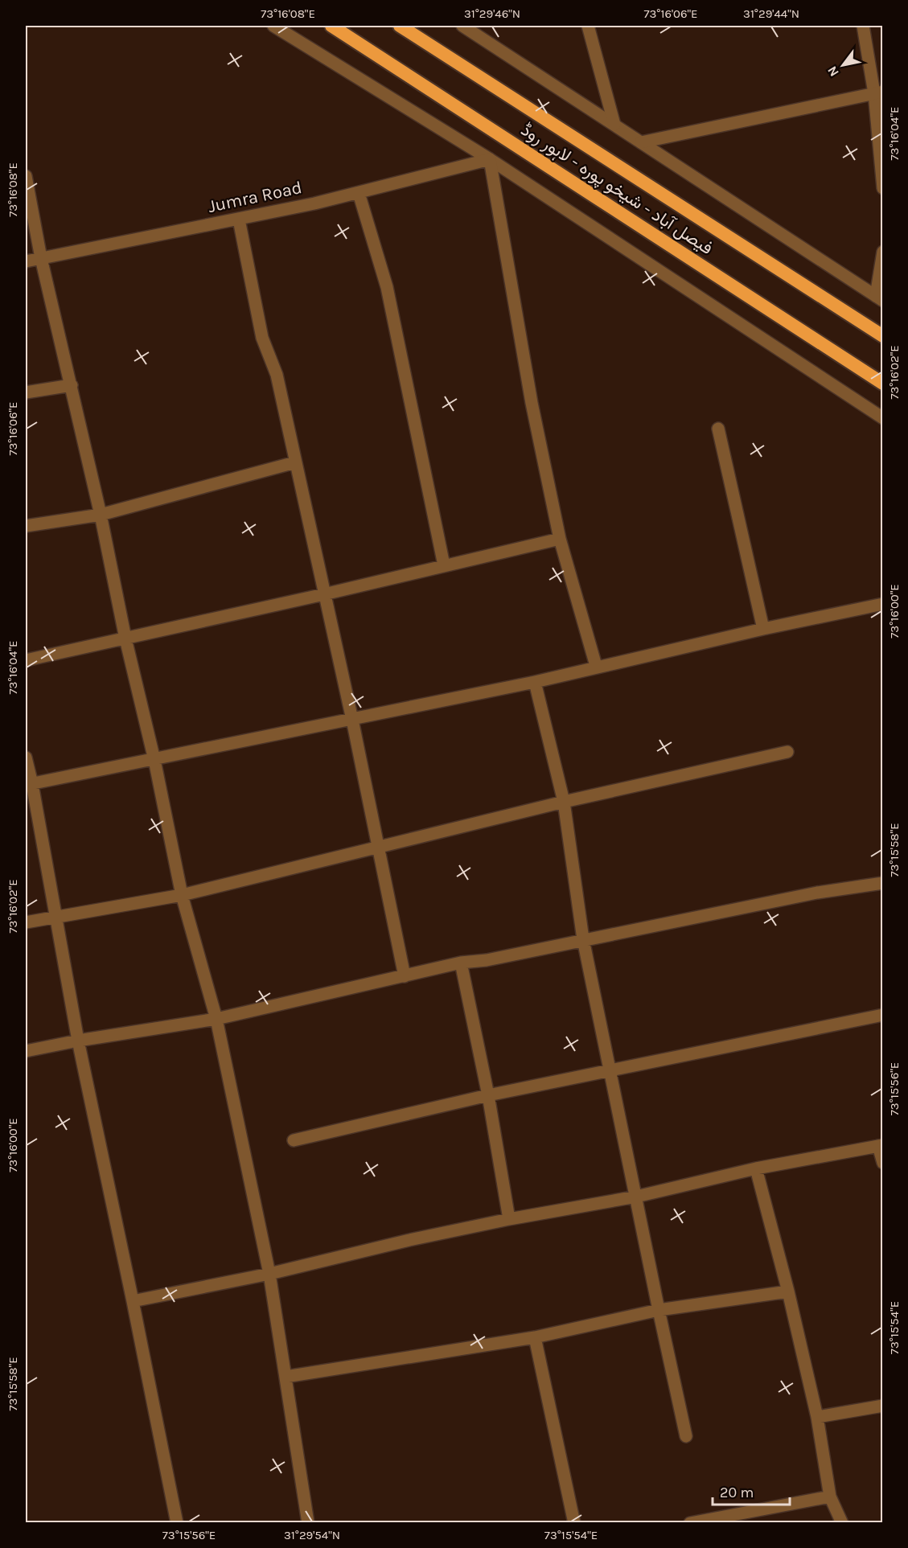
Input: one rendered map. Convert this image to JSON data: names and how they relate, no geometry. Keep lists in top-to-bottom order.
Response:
{
  "streets": {
    "highway": ["فیصل آباد - شیخو پورہ - لاہور روڈ"],
    "street": ["Jumra Road"]
  },
  "scale_bar": "20 m",
  "north": "bottom left",
  "coordinates": [
    "73°16'08\"E",
    "31°29'46\"N",
    "73°16'06\"E",
    "31°29'44\"N",
    "73°16'04\"E",
    "73°16'02\"E",
    "73°16'00\"E",
    "73°15'58\"E",
    "73°15'56\"E",
    "73°15'54\"E",
    "31°29'54\"N"
  ]
}
